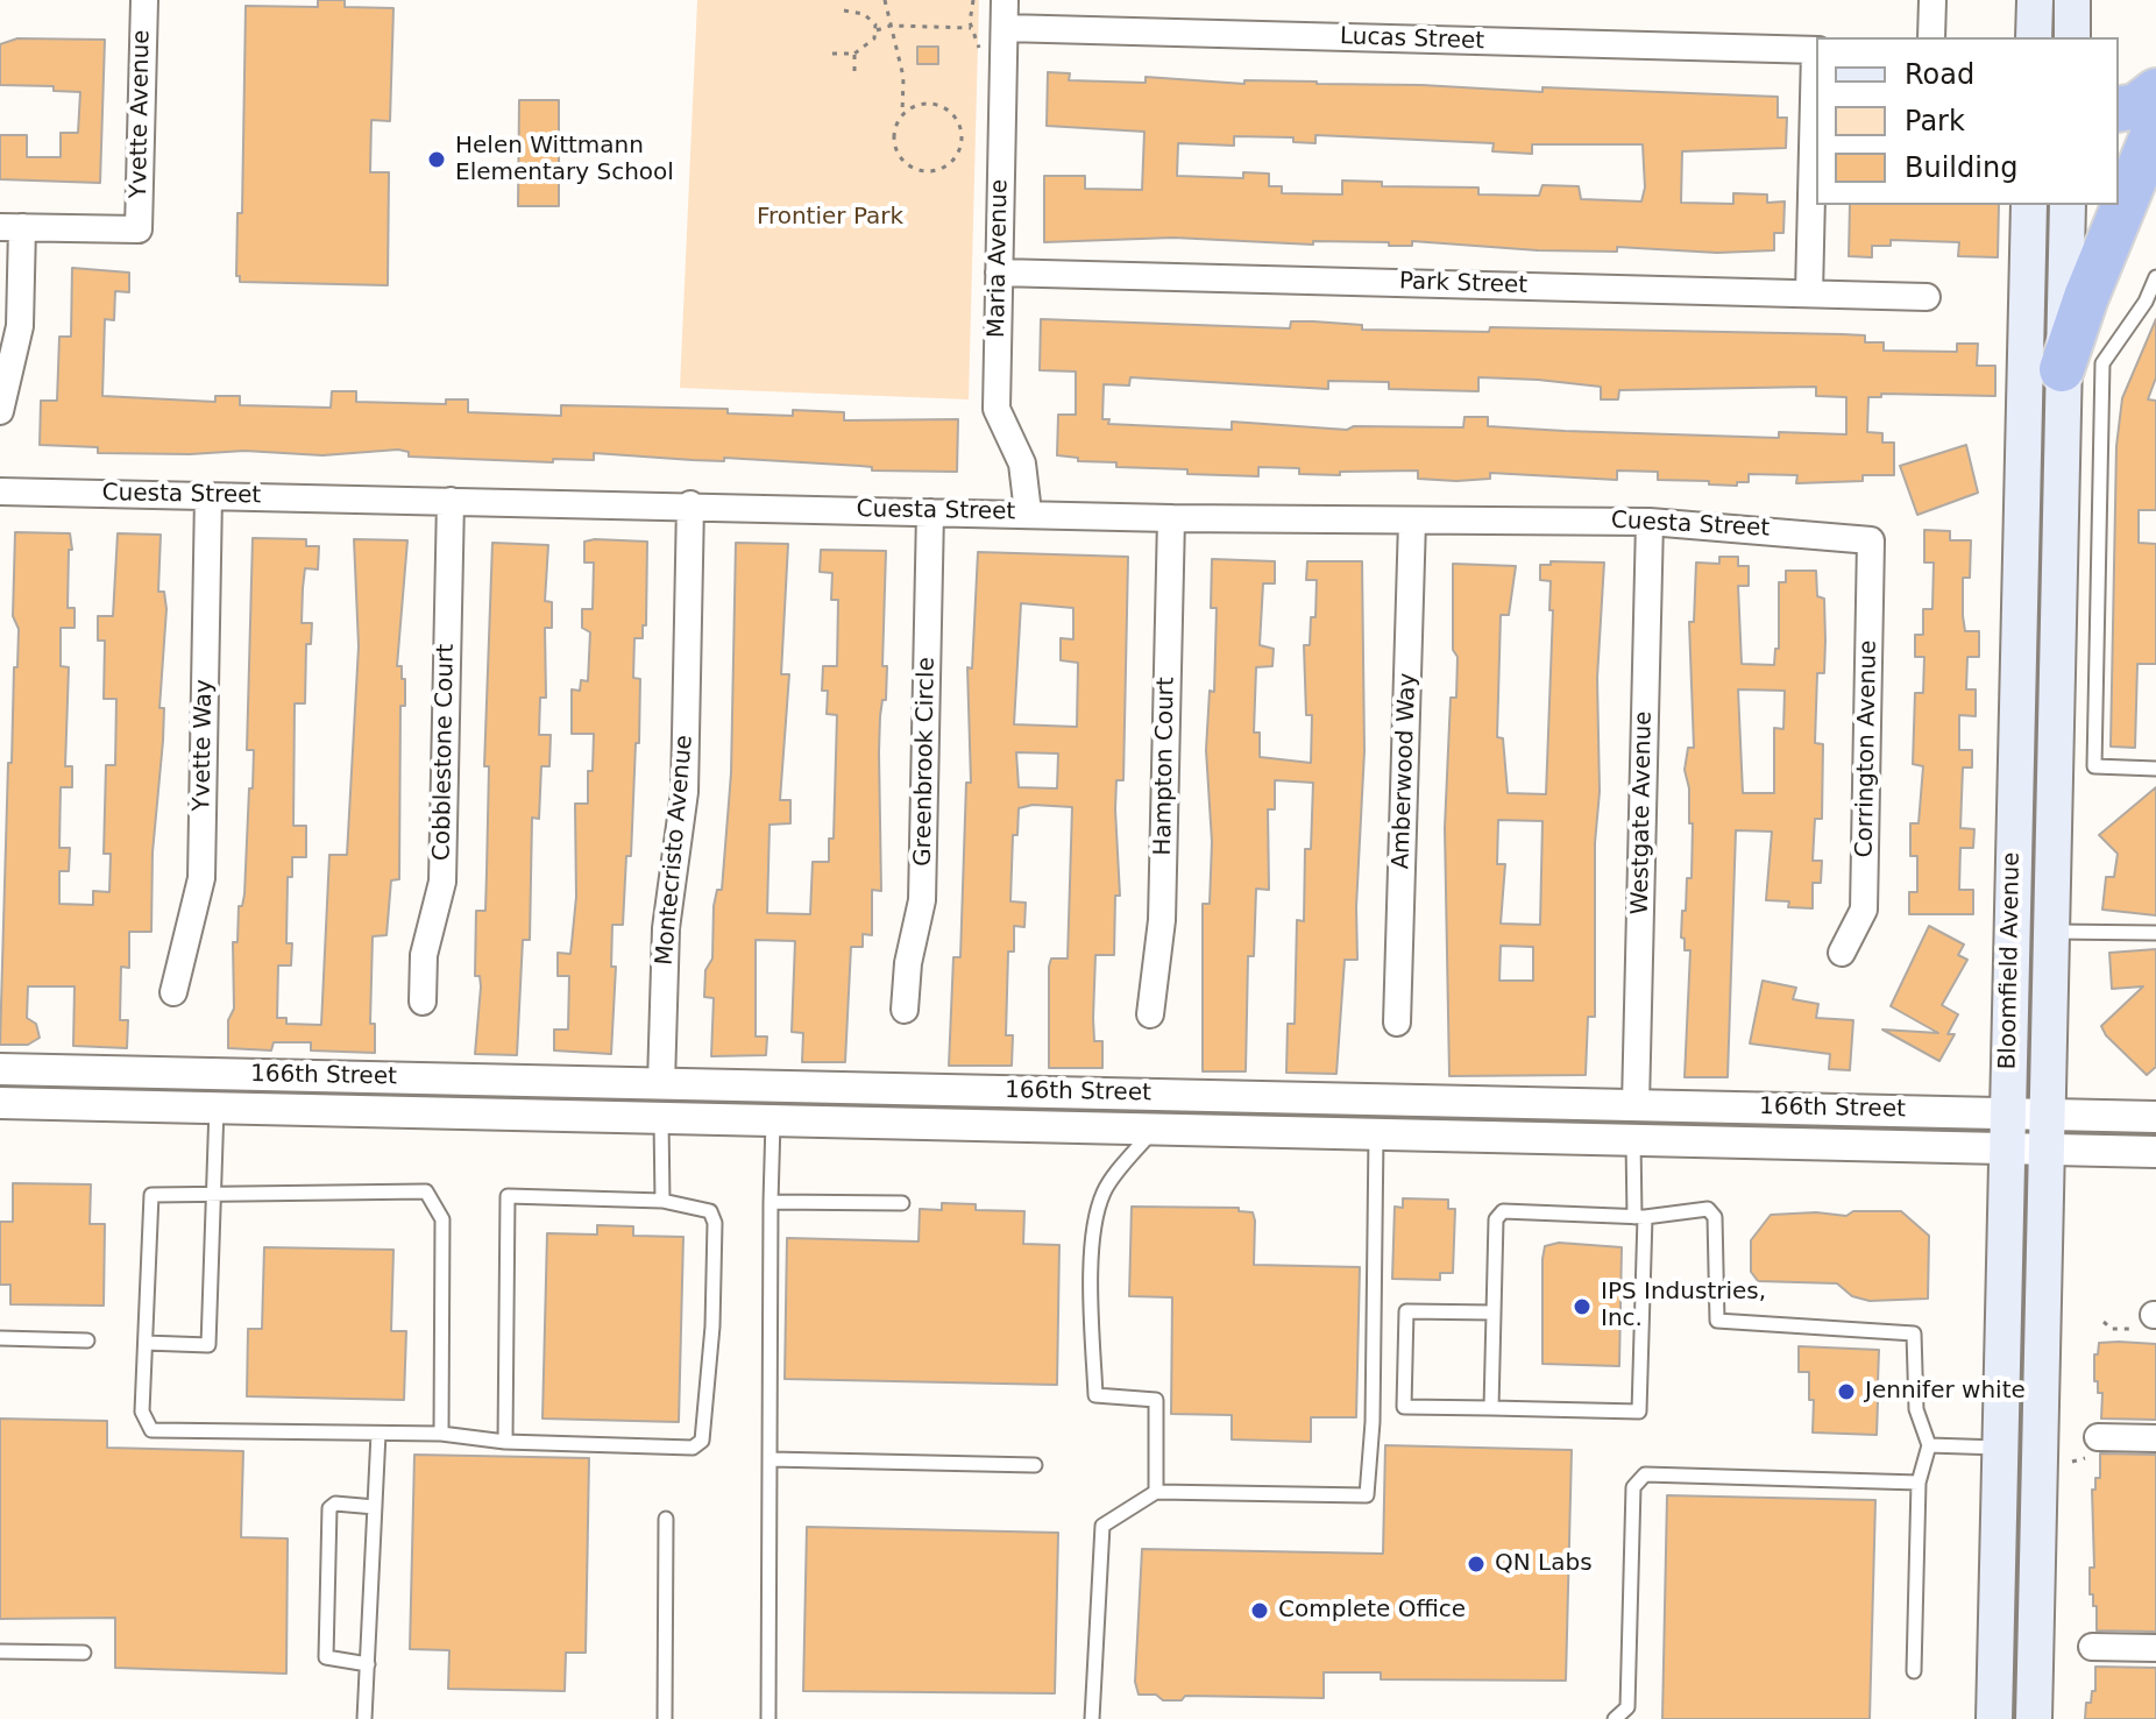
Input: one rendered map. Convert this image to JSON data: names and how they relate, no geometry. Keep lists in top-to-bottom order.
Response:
{
  "streets": {
    "main road": ["Bloomfield Avenue"],
    "street": [
      "Lucas Street",
      "Yvette Avenue",
      "Maria Avenue",
      "Park Street",
      "Cuesta Street",
      "Yvette Way",
      "Corrington Avenue",
      "Cobblestone Court",
      "Greenbrook Circle",
      "Hampton Court",
      "Amberwood Way",
      "Westgate Avenue",
      "Montecristo Avenue",
      "166th Street"
    ]
  },
  "crossings": [
    ["Lucas Street", "Maria Avenue"],
    ["Maria Avenue", "Park Street"],
    ["Maria Avenue", "Cuesta Street"],
    ["Cuesta Street", "Yvette Way"],
    ["Cuesta Street", "Corrington Avenue"],
    ["Cuesta Street", "Cobblestone Court"],
    ["Cuesta Street", "Greenbrook Circle"],
    ["Cuesta Street", "Hampton Court"],
    ["Cuesta Street", "Amberwood Way"],
    ["Cuesta Street", "Westgate Avenue"],
    ["Cuesta Street", "Montecristo Avenue"],
    ["Westgate Avenue", "166th Street"],
    ["Montecristo Avenue", "166th Street"],
    ["Bloomfield Avenue", "166th Street"]
  ],
  "parks": ["Frontier Park"],
  "places": [
    "Helen Wittmann Elementary School",
    "IPS Industries, Inc.",
    "Jennifer white",
    "QN Labs",
    "Complete Office"
  ],
  "legend": ["Road", "Park", "Building"]
}
